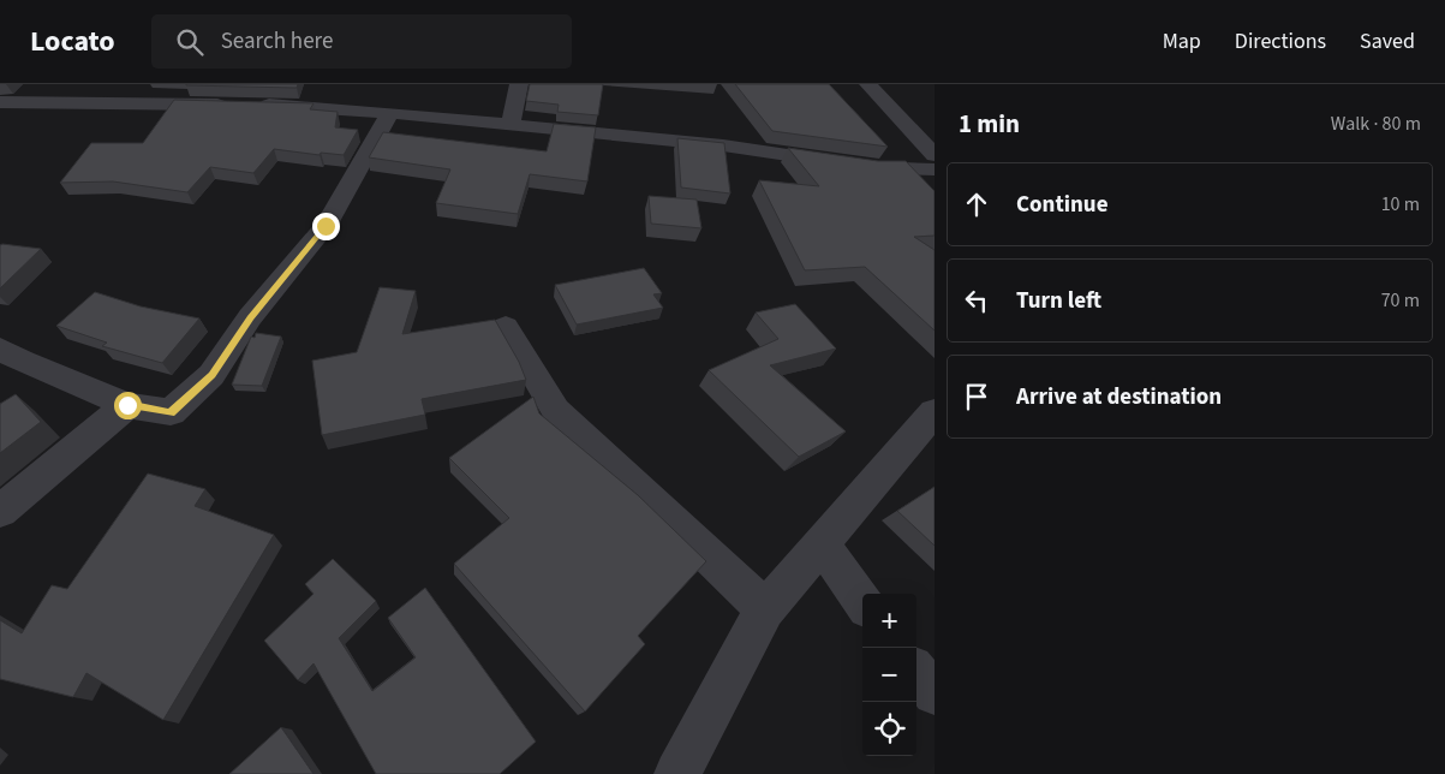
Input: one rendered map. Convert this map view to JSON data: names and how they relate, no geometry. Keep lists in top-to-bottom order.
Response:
{
  "page": {
    "header": "Locato",
    "search": "Search here",
    "nav": ["Map", "Directions", "Saved"],
    "heading": ["1 min", "Walk · 80 m"],
    "list": [
      ["Continue", "10 m"],
      ["Turn left", "70 m"],
      "Arrive at destination"
    ],
    "map_buttons": ["+", "−"]
  }
}
